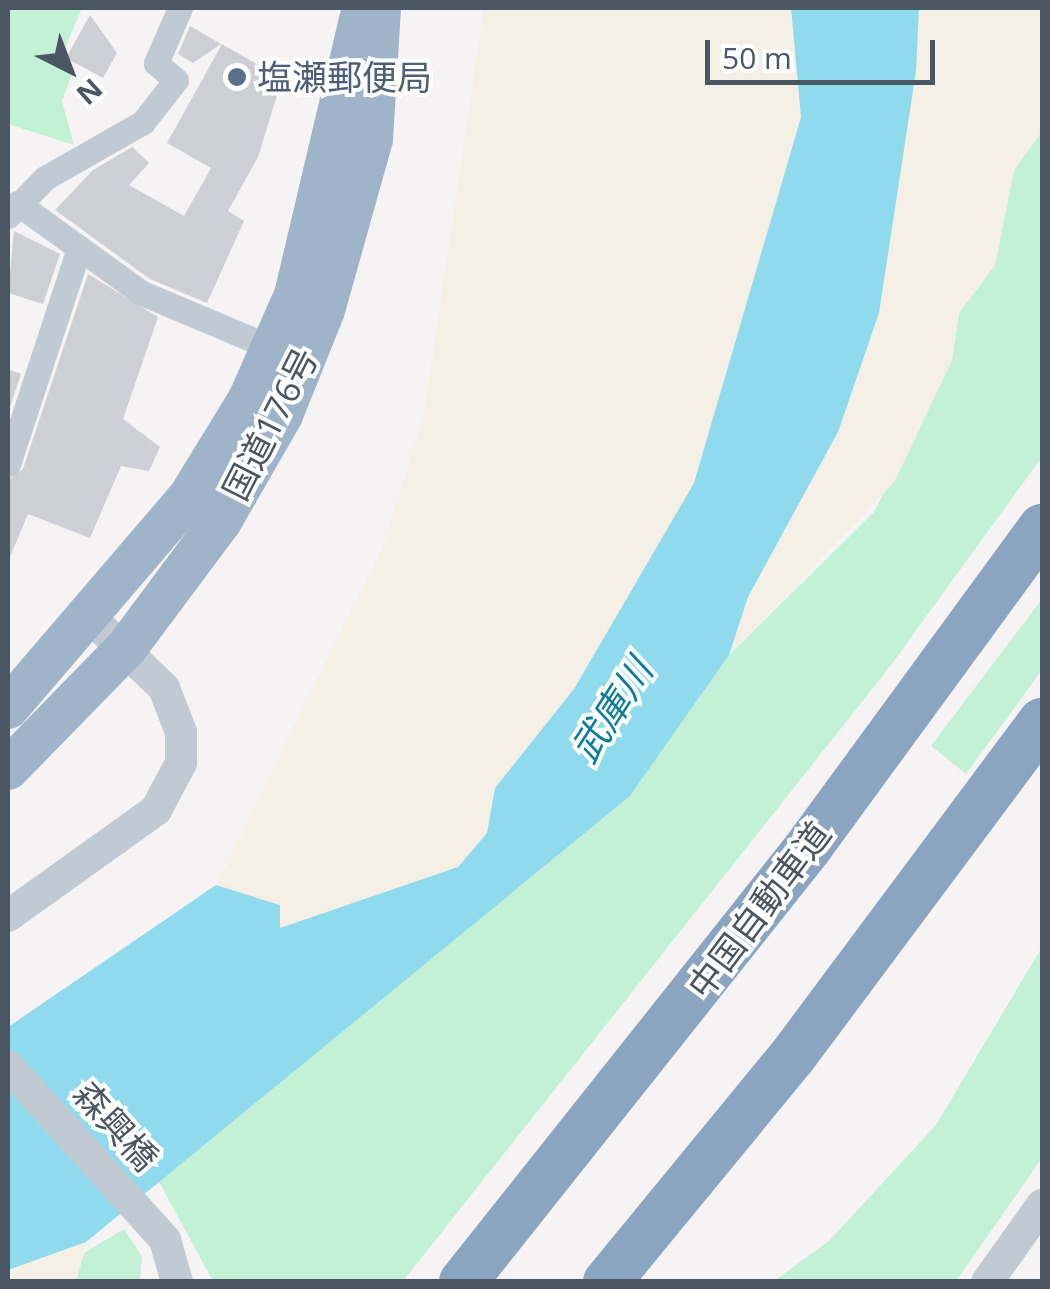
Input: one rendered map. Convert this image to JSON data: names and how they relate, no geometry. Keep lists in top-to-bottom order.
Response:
{
  "streets": {
    "highway": ["国道176号", "中国自動車道"],
    "street": ["森興橋"]
  },
  "water": ["武庫川"],
  "places": ["塩瀬郵便局"],
  "scale_bar": "50 m",
  "north": "bottom right"
}
